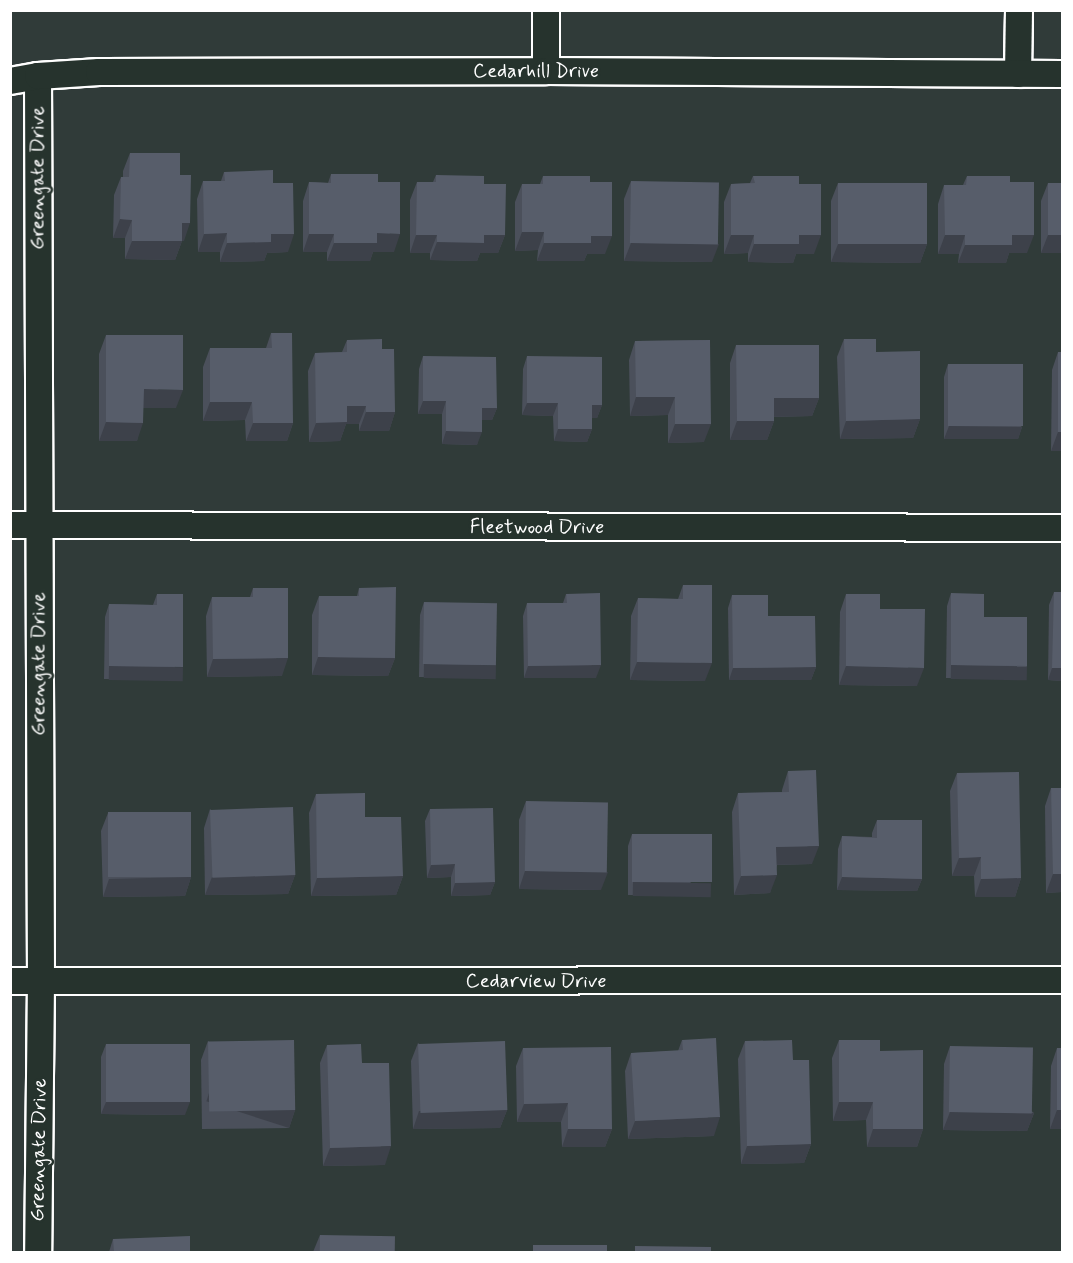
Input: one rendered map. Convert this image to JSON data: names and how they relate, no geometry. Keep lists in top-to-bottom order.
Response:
{
  "streets": {
    "street": [
      "Cedarhill Drive",
      "Greengate Drive",
      "Fleetwood Drive",
      "Cedarview Drive"
    ]
  },
  "crossings": [
    ["Cedarhill Drive", "Greengate Drive"],
    ["Greengate Drive", "Fleetwood Drive"],
    ["Greengate Drive", "Cedarview Drive"]
  ]
}
